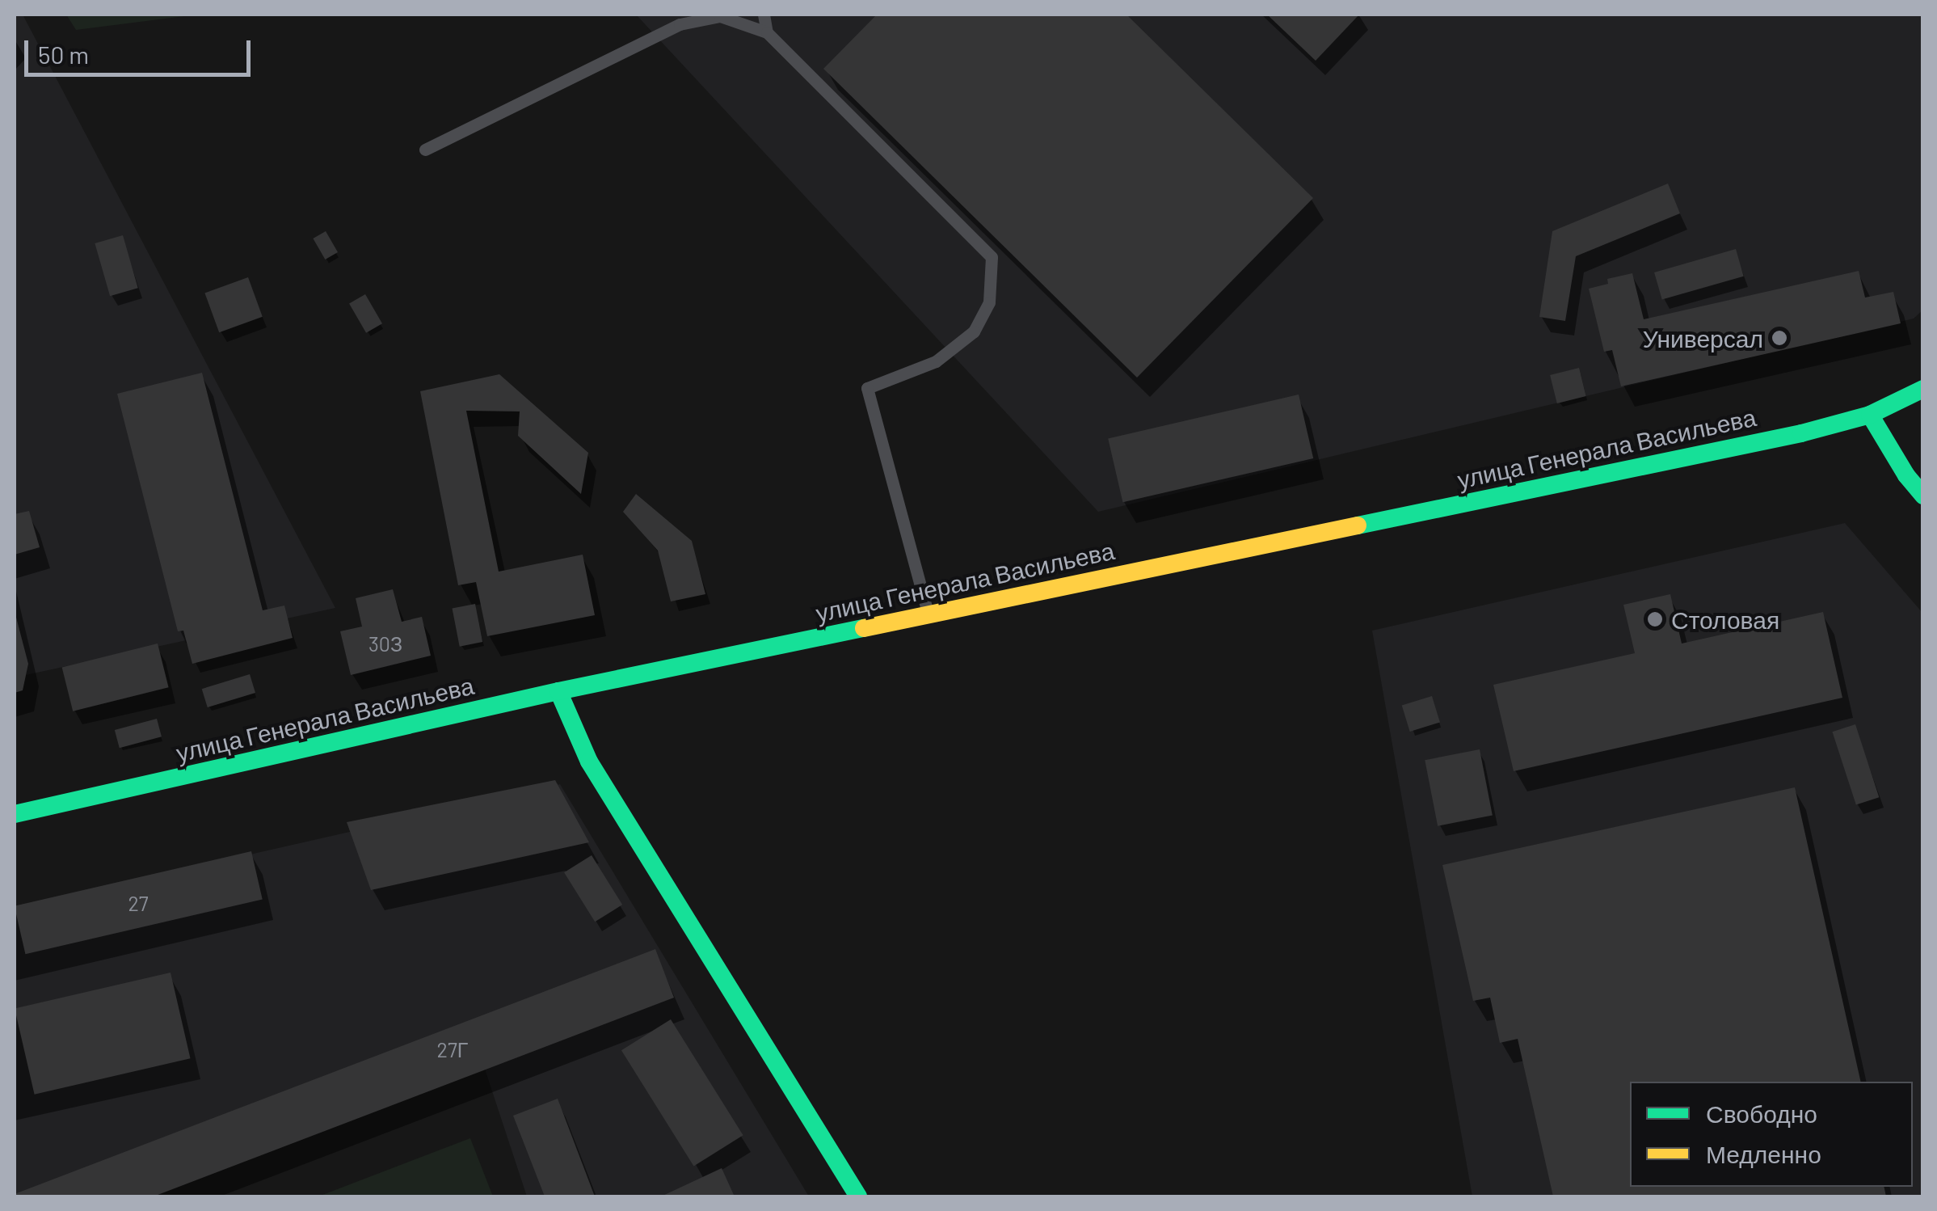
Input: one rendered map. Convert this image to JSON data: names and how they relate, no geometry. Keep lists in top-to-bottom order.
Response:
{
  "streets": {
    "main road": ["улица Генерала Васильева"]
  },
  "places": ["Универсал", "Столовая"],
  "house_numbers": ["30З", "27", "27Г"],
  "legend": ["Свободно", "Медленно"],
  "scale_bar": "50 m"
}
